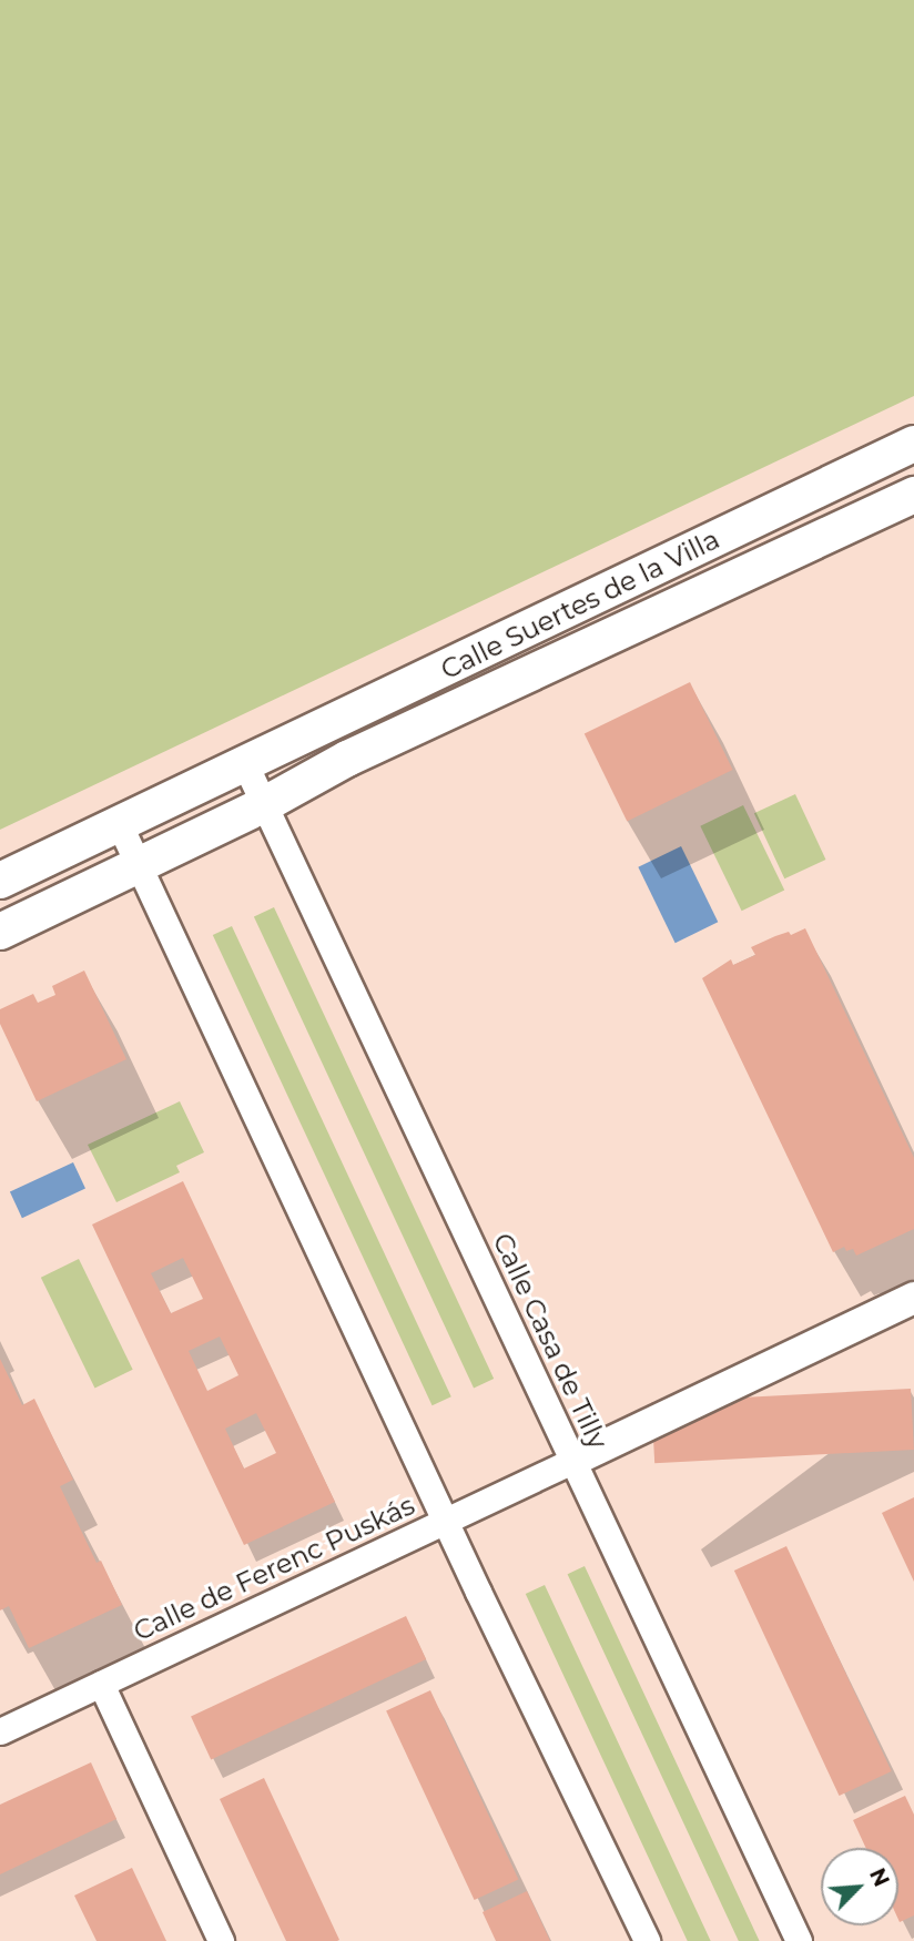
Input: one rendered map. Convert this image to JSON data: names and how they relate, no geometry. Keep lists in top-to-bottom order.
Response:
{
  "streets": {
    "main road": ["Calle Suertes de la Villa"],
    "street": ["Calle Casa de Tilly", "Calle de Ferenc Puskás"]
  },
  "crossings": [
    ["Calle Suertes de la Villa", "Calle Casa de Tilly"],
    ["Calle Casa de Tilly", "Calle de Ferenc Puskás"]
  ],
  "north": "top right"
}
